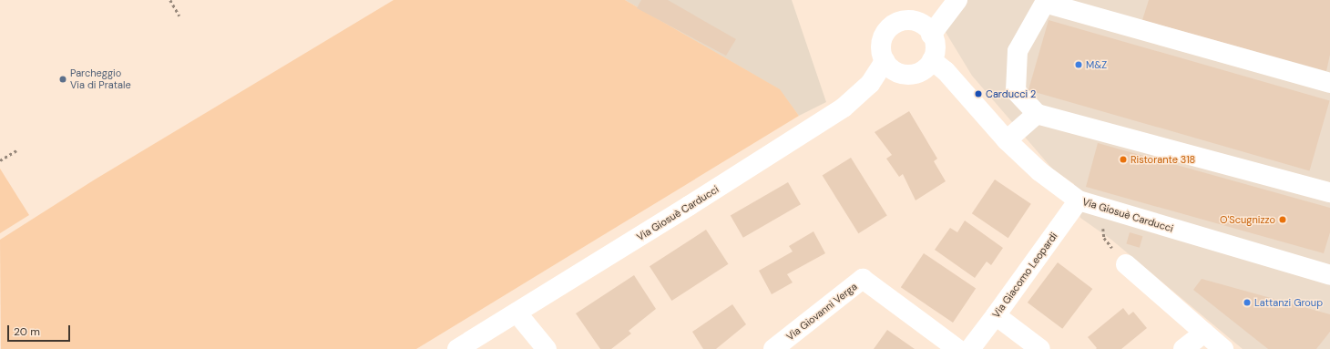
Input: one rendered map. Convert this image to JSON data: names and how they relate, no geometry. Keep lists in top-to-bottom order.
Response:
{
  "streets": {
    "street": ["Via Giosuè Carducci", "Via Giacomo Leopardi", "Via Giovanni Verga"]
  },
  "crossings": [
    ["Via Giosuè Carducci", "Via Giacomo Leopardi"]
  ],
  "places": [
    "M&Z",
    "Parcheggio Via di Pratale",
    "Carducci 2",
    "Ristorante 318",
    "O'Scugnizzo",
    "Lattanzi Group"
  ],
  "scale_bar": "20 m"
}
